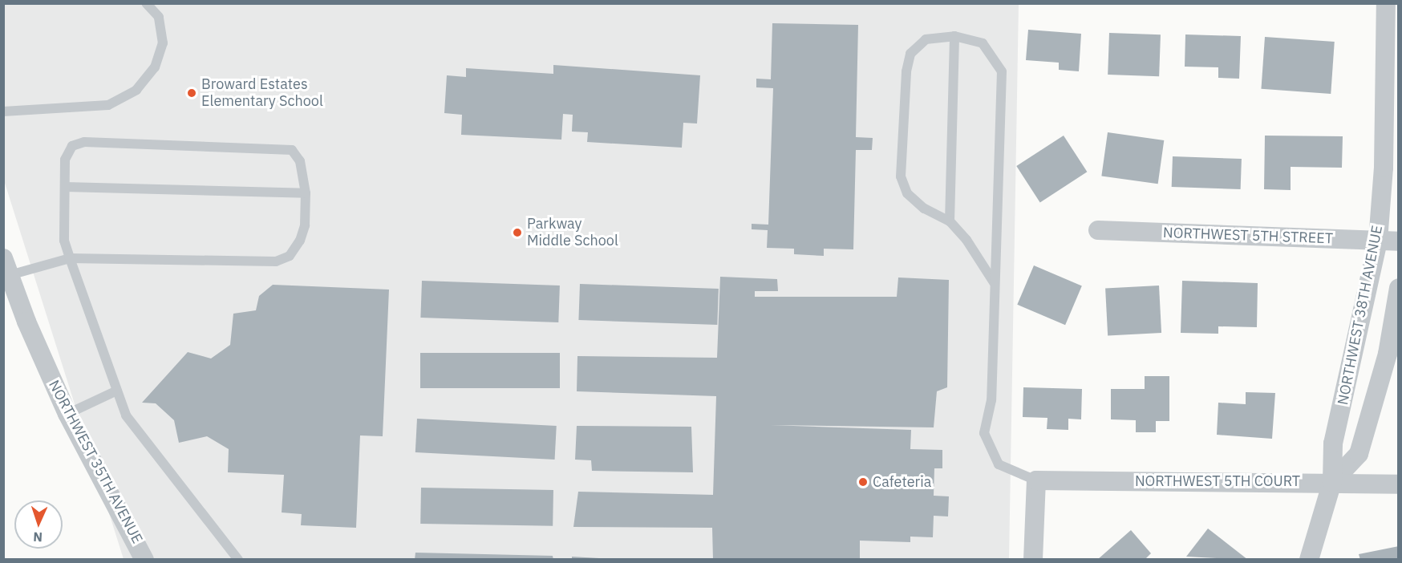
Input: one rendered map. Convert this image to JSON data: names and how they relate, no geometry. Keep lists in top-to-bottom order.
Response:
{
  "streets": {
    "street": [
      "NORTHWEST 5TH STREET",
      "NORTHWEST 38TH AVENUE",
      "NORTHWEST 35TH AVENUE",
      "NORTHWEST 5TH COURT"
    ]
  },
  "crossings": [
    ["NORTHWEST 5TH STREET", "NORTHWEST 38TH AVENUE"],
    ["NORTHWEST 38TH AVENUE", "NORTHWEST 5TH COURT"]
  ],
  "places": ["Broward Estates Elementary School", "Parkway Middle School", "Cafeteria"],
  "north": "bottom"
}
